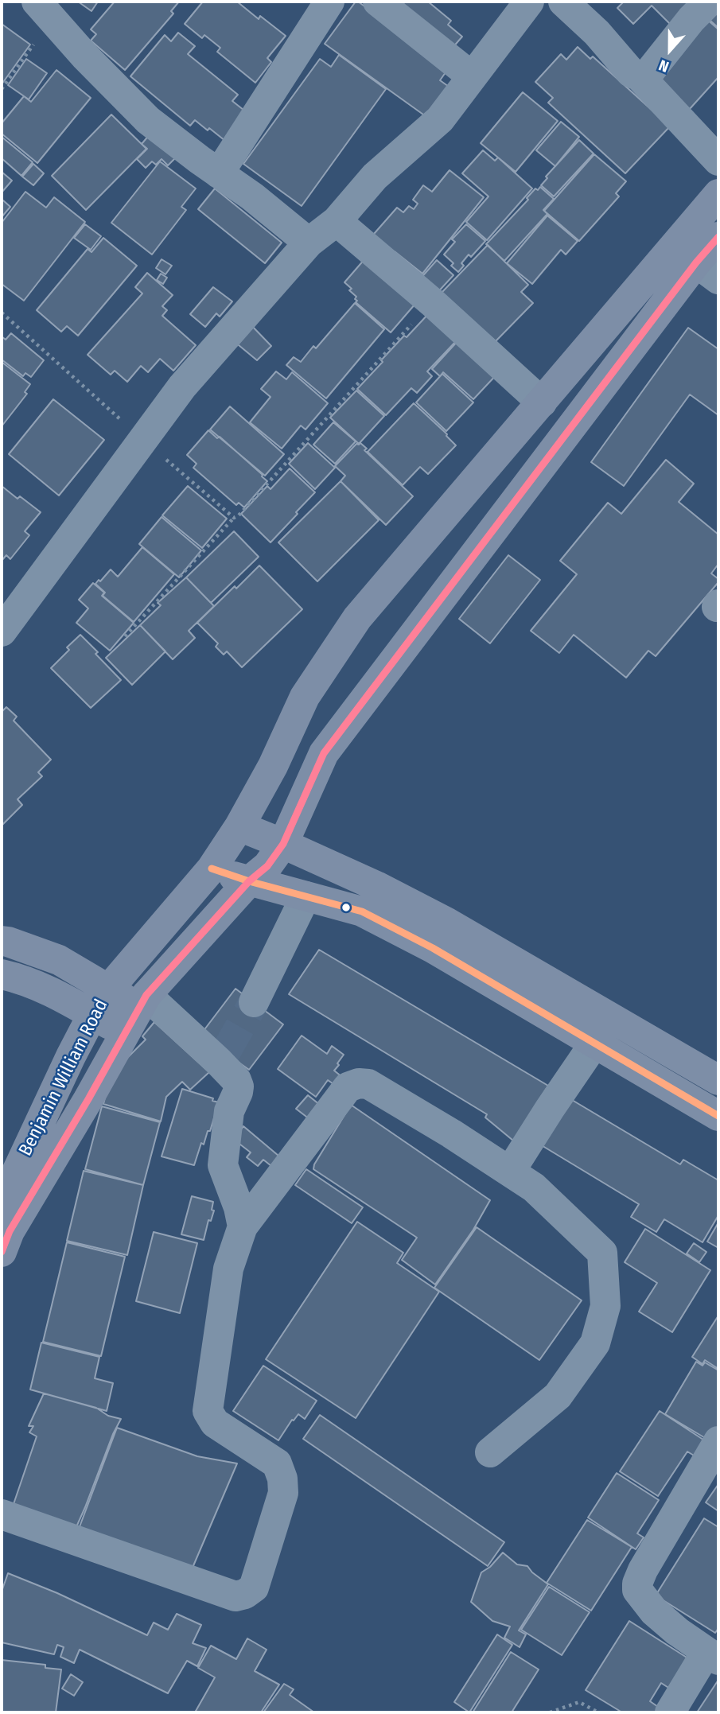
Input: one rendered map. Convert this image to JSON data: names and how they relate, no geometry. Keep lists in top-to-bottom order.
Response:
{
  "streets": {
    "main road": ["Benjamin William Road"]
  },
  "north": "bottom"
}
